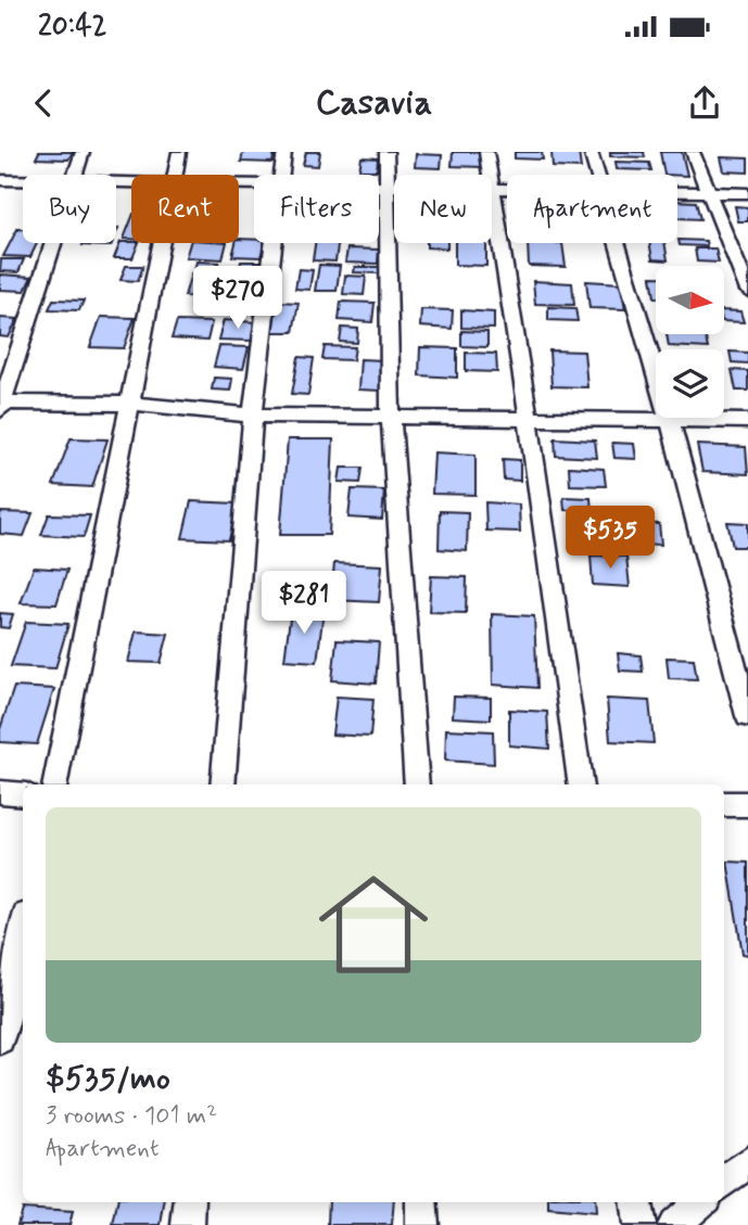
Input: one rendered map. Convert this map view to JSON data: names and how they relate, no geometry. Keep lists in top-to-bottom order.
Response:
{
  "north": "right",
  "page": {
    "status": "20:42",
    "header": "Casavia",
    "chip": [
      "Buy",
      "Rent",
      "Filters",
      "New",
      "Apartment"
    ],
    "price": ["$270", "$535", "$281"],
    "list": [
      {
        "name": "$535/mo",
        "note": "3 rooms · 101 m² · Apartment"
      }
    ]
  }
}
